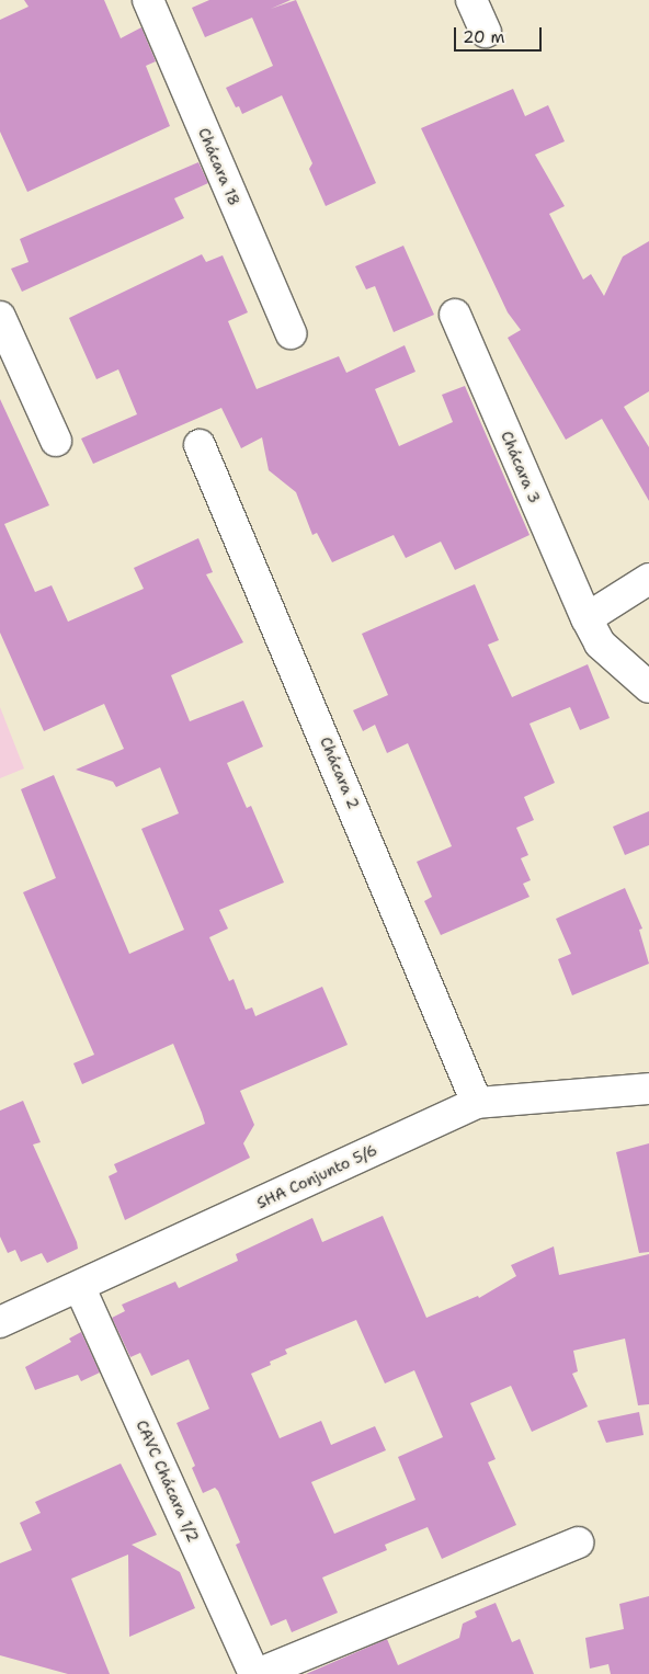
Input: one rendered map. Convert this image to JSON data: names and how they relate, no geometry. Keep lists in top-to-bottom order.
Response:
{
  "streets": {
    "street": [
      "Chácara 18",
      "Chácara 3",
      "Chácara 2",
      "SHA Conjunto 5/6",
      "CAVC Chácara 1/2"
    ]
  },
  "crossings": [
    ["Chácara 2", "SHA Conjunto 5/6"],
    ["SHA Conjunto 5/6", "CAVC Chácara 1/2"]
  ],
  "scale_bar": "20 m"
}
